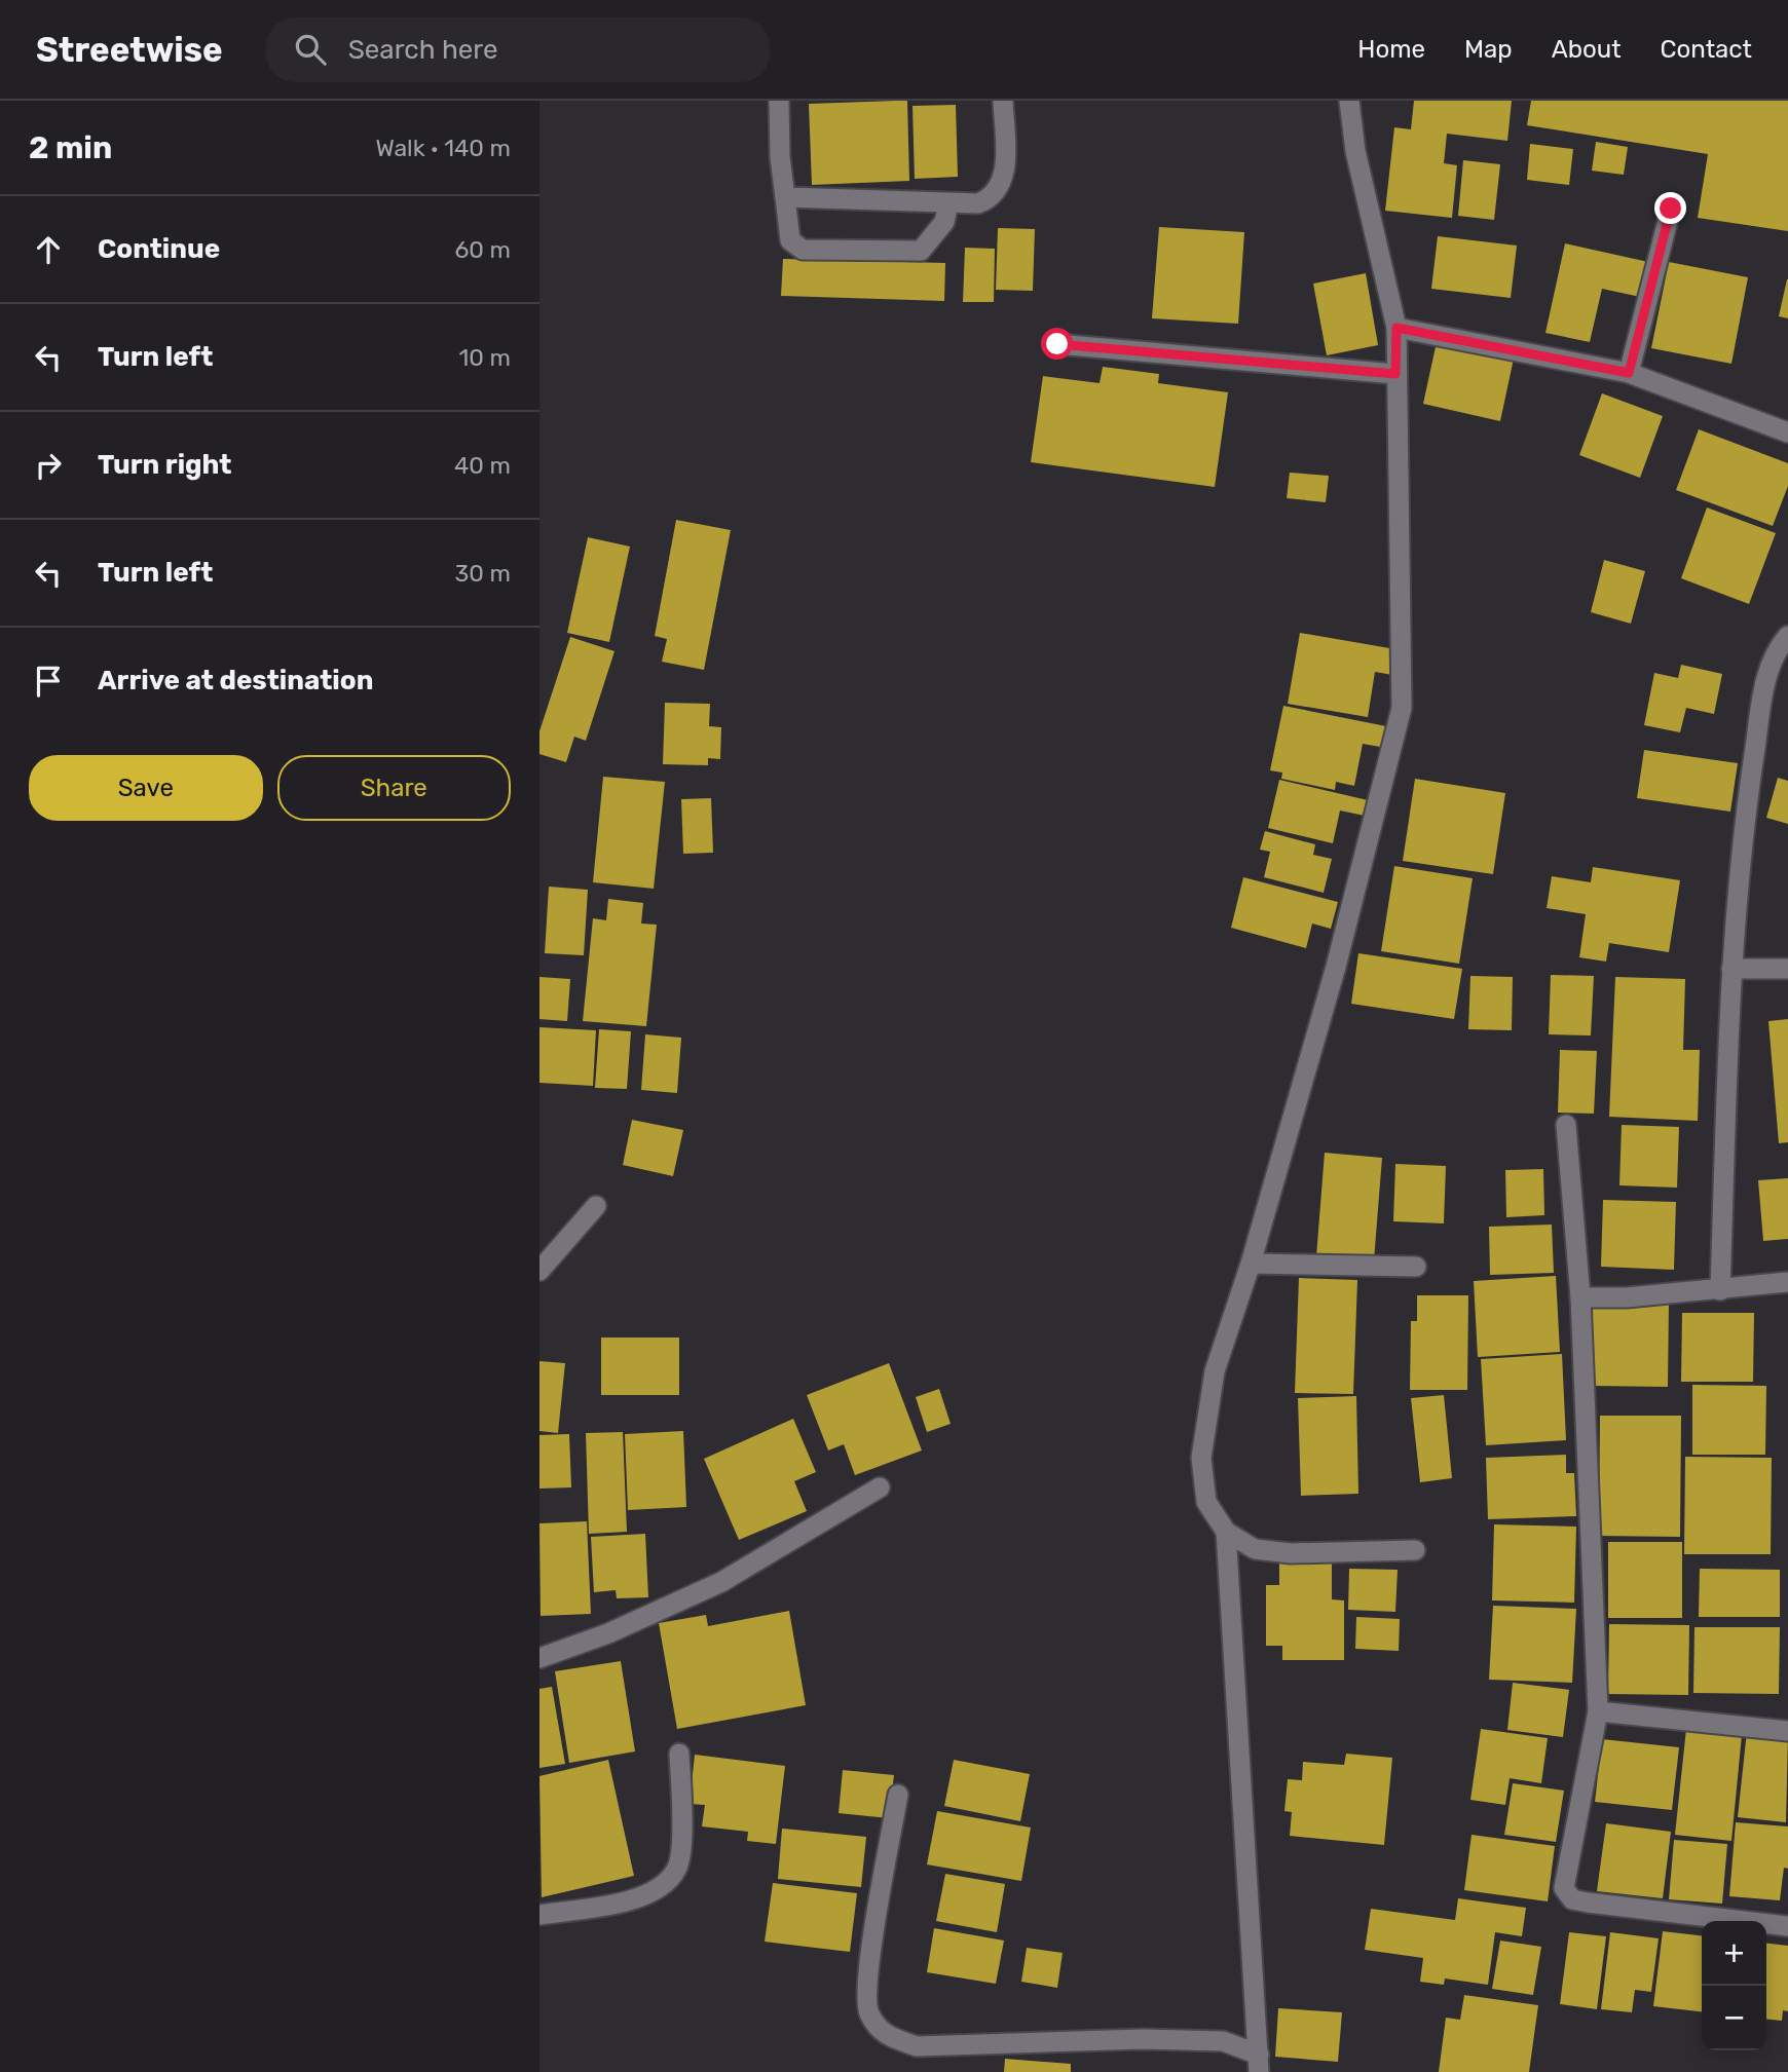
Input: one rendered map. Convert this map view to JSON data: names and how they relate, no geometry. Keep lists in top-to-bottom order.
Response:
{
  "page": {
    "header": "Streetwise",
    "search": "Search here",
    "nav": [
      "Home",
      "Map",
      "About",
      "Contact"
    ],
    "heading": ["2 min", "Walk · 140 m"],
    "list": [
      ["Continue", "60 m"],
      ["Turn left", "10 m"],
      ["Turn right", "40 m"],
      ["Turn left", "30 m"],
      "Arrive at destination"
    ],
    "buttons": ["Save", "Share"],
    "map_buttons": ["+", "−"]
  }
}
